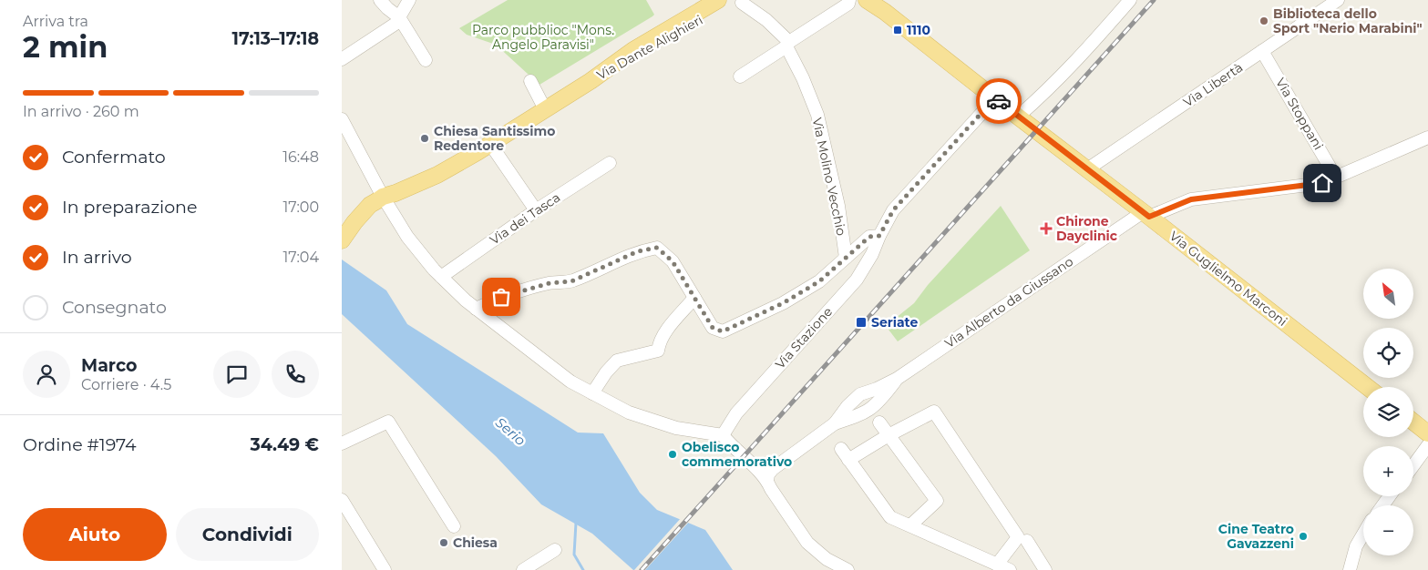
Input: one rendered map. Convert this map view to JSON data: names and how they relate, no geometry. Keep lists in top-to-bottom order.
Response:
{
  "streets": {
    "main road": ["Via Dante Alighieri", "Via Guglielmo Marconi"],
    "street": [
      "Via Libertà",
      "Via Stoppani",
      "Via Molino Vecchio",
      "Via dei Tasca",
      "Via Alberto da Giussano",
      "Via Stazione"
    ]
  },
  "crossings": [
    ["Via Dante Alighieri", "Via Molino Vecchio"],
    ["Via Libertà", "Via Stoppani"],
    ["Via Libertà", "Via Guglielmo Marconi"],
    ["Via Stoppani", "Via Alberto da Giussano"],
    ["Via Guglielmo Marconi", "Via Alberto da Giussano"],
    ["Via Guglielmo Marconi", "Via Stazione"]
  ],
  "water": ["Serio"],
  "parks": ["Parco pubblioc \"Mons. Angelo Paravisi\""],
  "places": {
    "other": [
      "Biblioteca dello Sport \"Nerio Marabini\"",
      "Chiesa Santissimo Redentore",
      "Obelisco commemorativo",
      "Cine Teatro Gavazzeni",
      "Chiesa"
    ],
    "transit": ["1110", "Seriate"],
    "health": ["Chirone Dayclinic"]
  },
  "north": "top left",
  "page": {
    "heading": ["2 min", "Arriva tra", "17:13–17:18"],
    "panel": [
      "Marco",
      "Corriere · 4.5",
      "Ordine #1974",
      "34.49 €"
    ],
    "bar": "In arrivo · 260 m",
    "list": [
      ["Confermato", "16:48"],
      ["In preparazione", "17:00"],
      ["In arrivo", "17:04"],
      "Consegnato"
    ],
    "map_buttons": ["+", "−"],
    "buttons": ["Aiuto", "Condividi"]
  }
}
